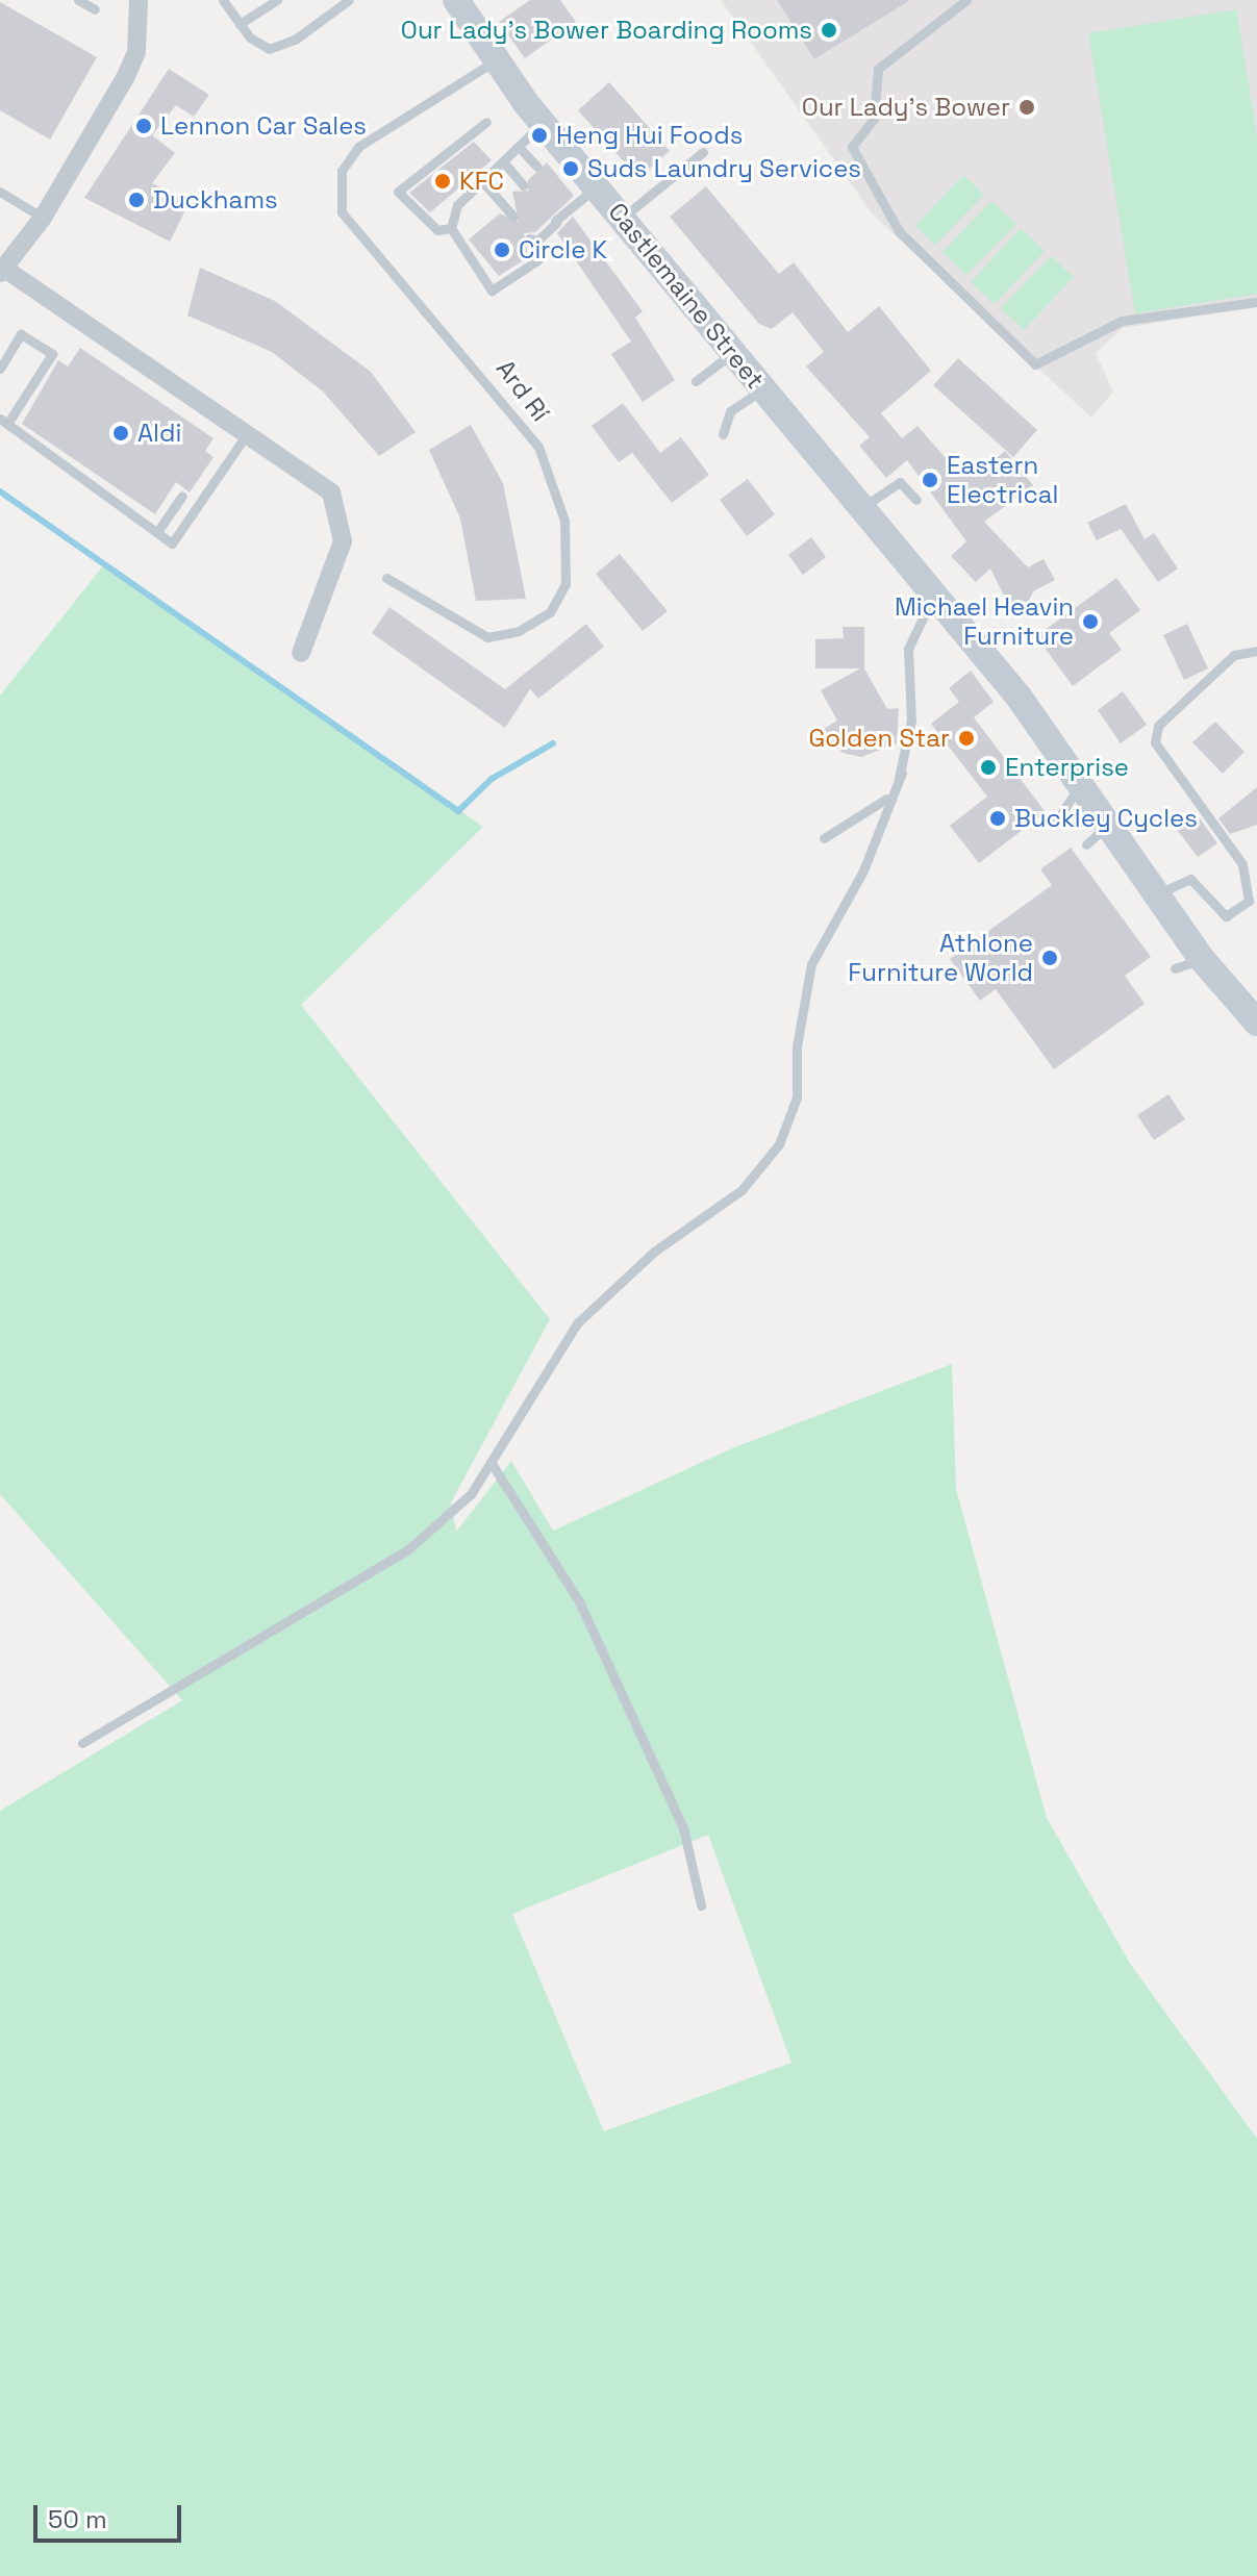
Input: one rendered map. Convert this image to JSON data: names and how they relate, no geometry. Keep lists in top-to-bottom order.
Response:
{
  "streets": {
    "main road": ["Castlemaine Street"],
    "lane": ["Ard Rí"]
  },
  "crossings": [
    ["Castlemaine Street", "Ard Rí"]
  ],
  "places": [
    "Our Lady's Bower Boarding Rooms",
    "Our Lady's Bower",
    "Lennon Car Sales",
    "Heng Hui Foods",
    "Suds Laundry Services",
    "KFC",
    "Duckhams",
    "Circle K",
    "Aldi",
    "Eastern Electrical",
    "Michael Heavin Furniture",
    "Golden Star",
    "Enterprise",
    "Buckley Cycles",
    "Athlone Furniture World"
  ],
  "scale_bar": "50 m"
}
